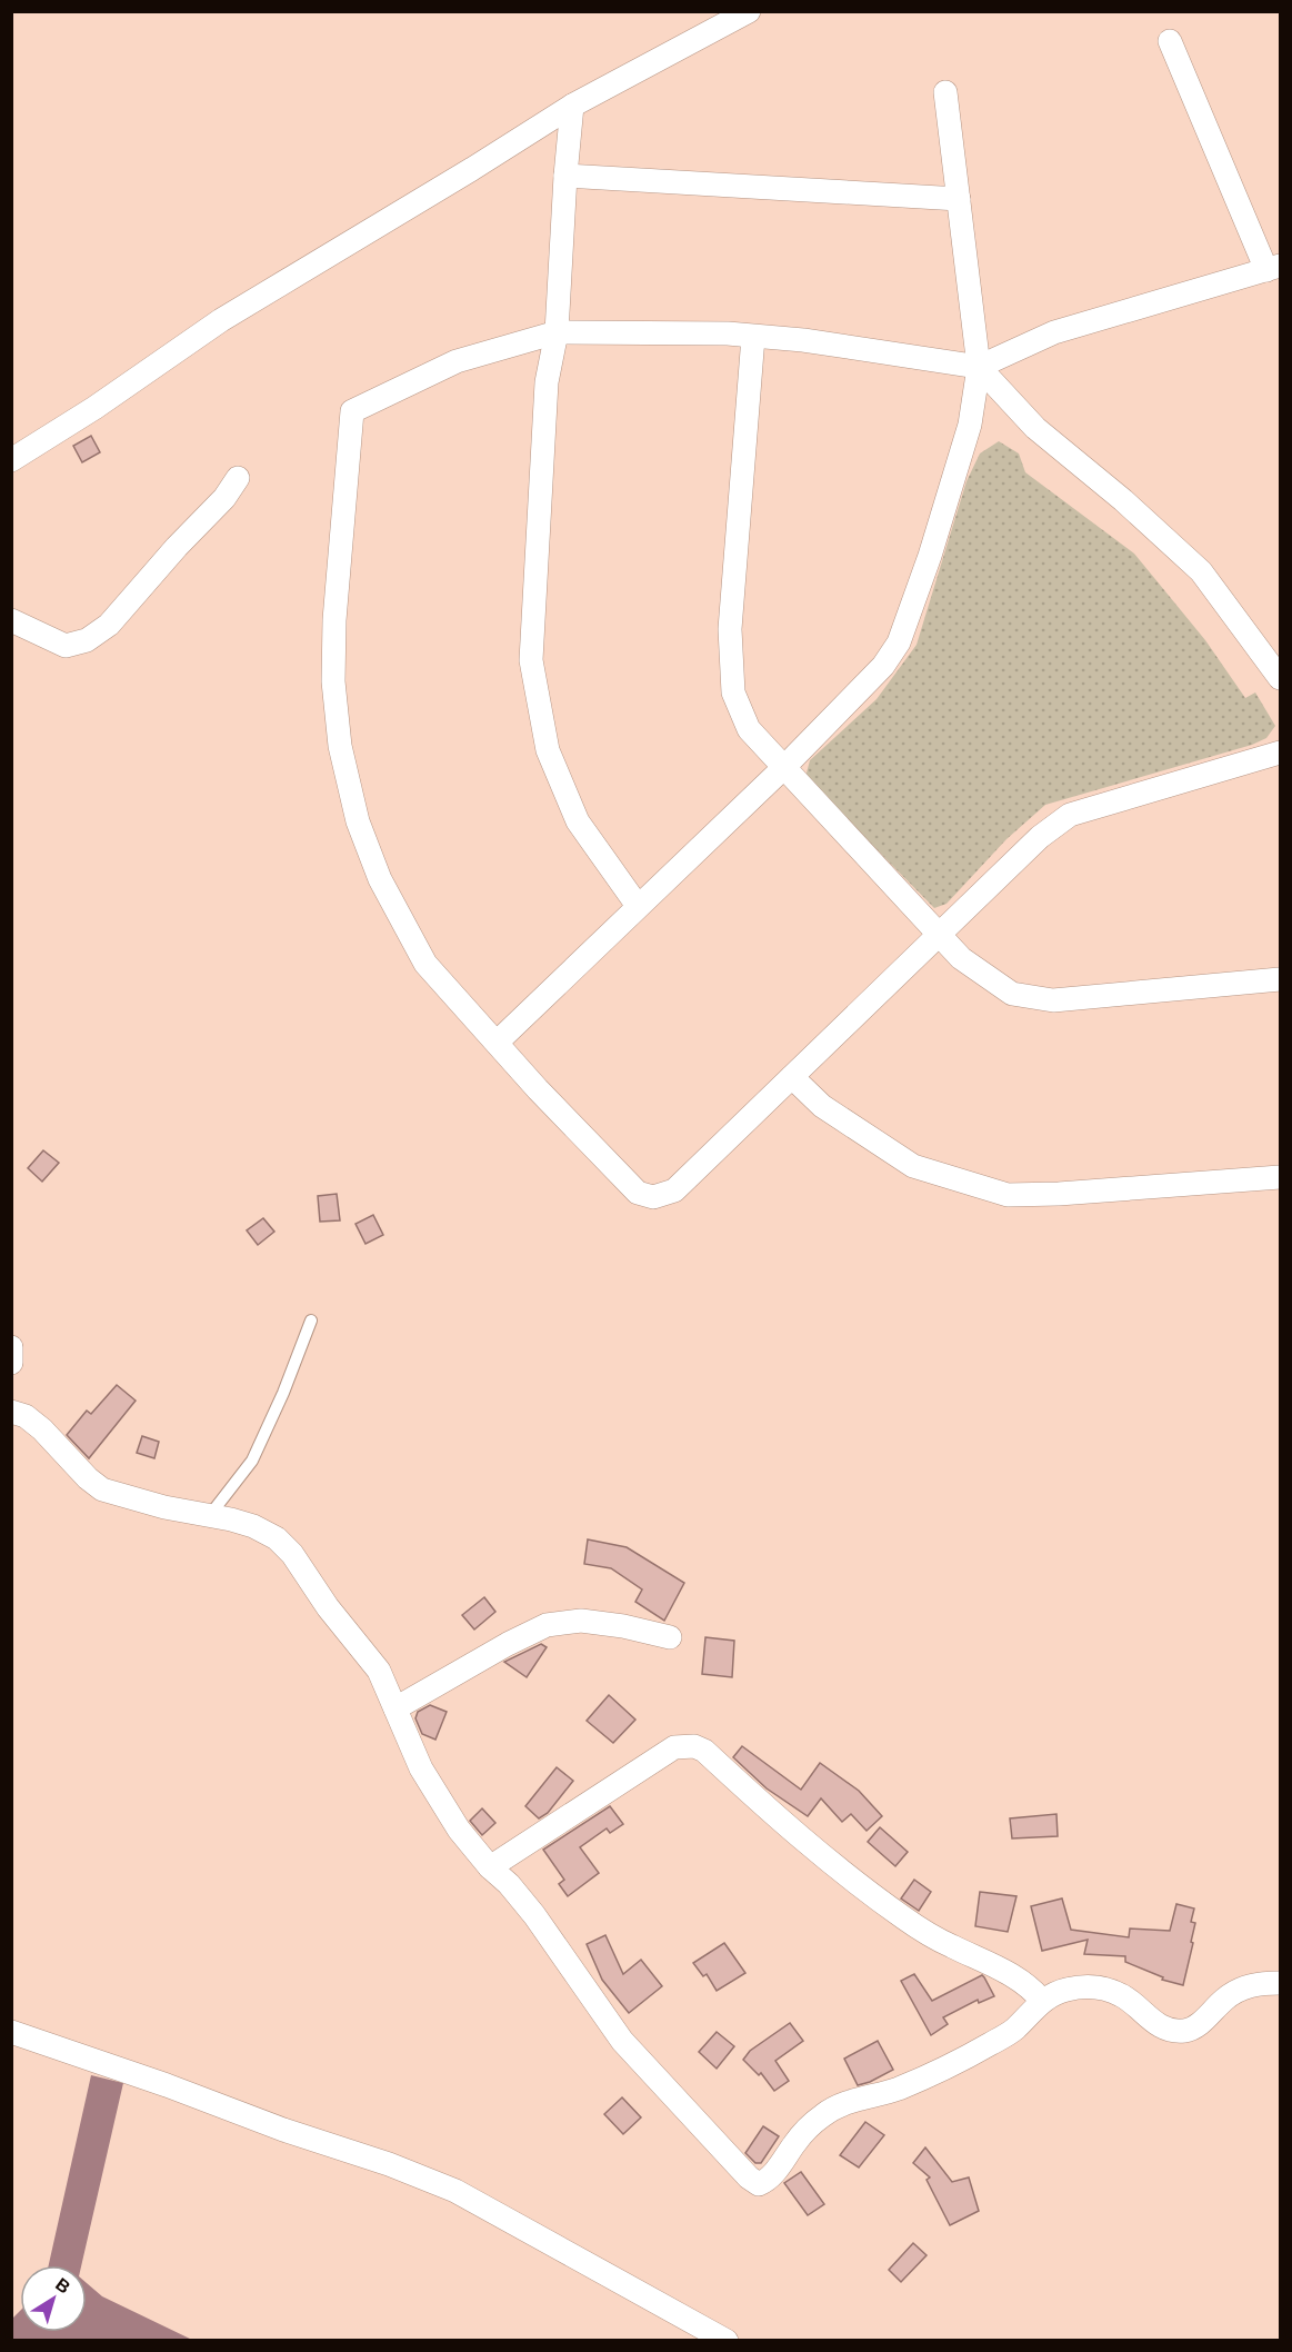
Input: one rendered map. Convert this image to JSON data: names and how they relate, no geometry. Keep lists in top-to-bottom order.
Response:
{
  "north": "top right"
}
